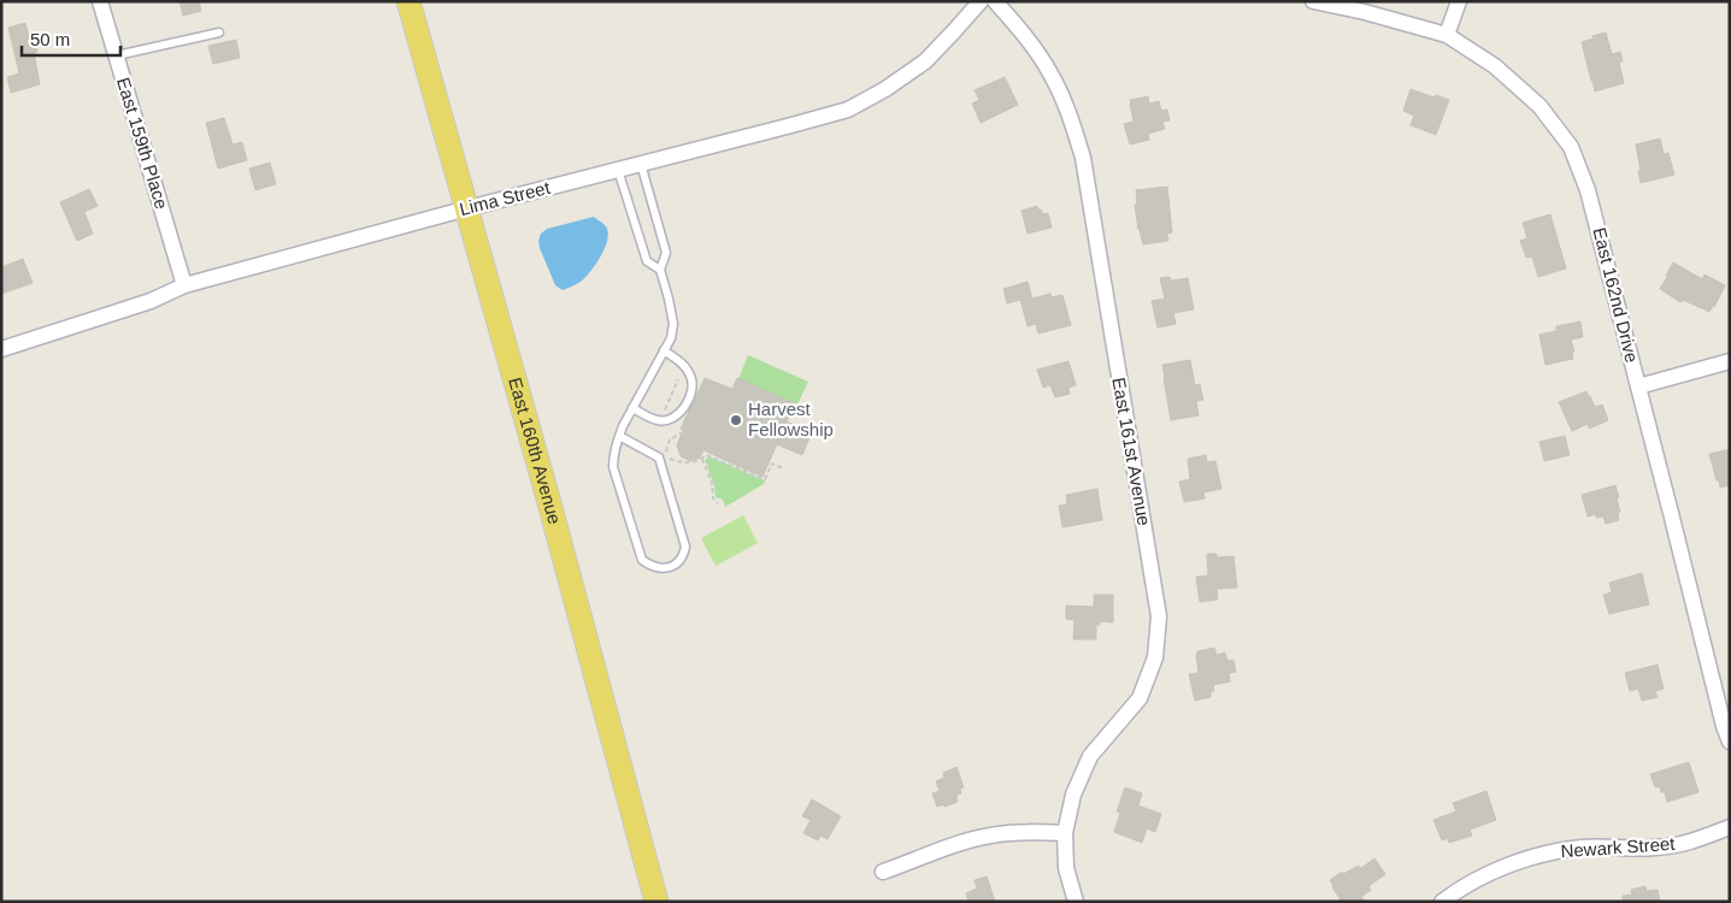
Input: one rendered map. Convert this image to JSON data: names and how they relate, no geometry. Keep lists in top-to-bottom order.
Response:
{
  "streets": {
    "main road": ["East 160th Avenue"],
    "street": [
      "East 159th Place",
      "Lima Street",
      "East 162nd Drive",
      "East 161st Avenue",
      "Newark Street"
    ]
  },
  "crossings": [
    ["East 159th Place", "Lima Street"],
    ["Lima Street", "East 160th Avenue"]
  ],
  "places": ["Harvest Fellowship"],
  "scale_bar": "50 m"
}
